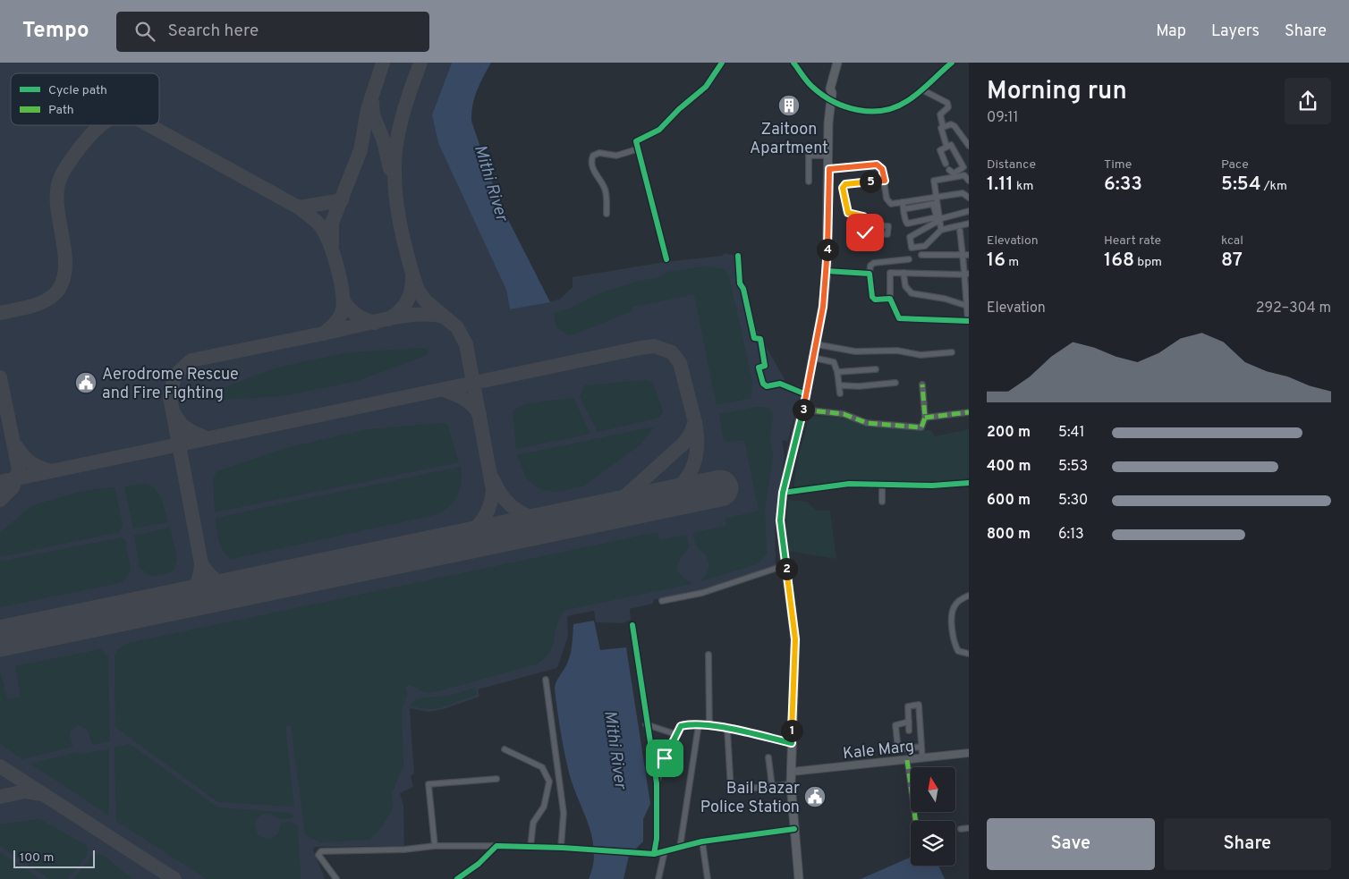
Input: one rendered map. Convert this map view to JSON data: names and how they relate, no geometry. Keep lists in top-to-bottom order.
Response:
{
  "streets": {
    "main road": ["Kale Marg"]
  },
  "water": ["Mithi River"],
  "places": {
    "building": ["Zaitoon Apartment"],
    "public building": ["Aerodrome Rescue and Fire Fighting", "Bail Bazar Police Station"]
  },
  "legend": ["Cycle path", "Path"],
  "scale_bar": "100 m",
  "north": "top",
  "page": {
    "header": "Tempo",
    "search": "Search here",
    "nav": ["Map", "Layers", "Share"],
    "heading": ["Morning run", "09:11"],
    "stats": [
      ["Distance", "1.11 km"],
      ["Time", "6:33"],
      ["Pace", "5:54 /km"],
      ["Elevation", "16 m"],
      ["Heart rate", "168 bpm"],
      ["kcal", "87"]
    ],
    "pins": [
      "5",
      "4",
      "3",
      "2",
      "1"
    ],
    "chart": ["Elevation", "292–304 m"],
    "list": [
      {
        "name": "200 m",
        "note": "5:41"
      },
      {
        "name": "400 m",
        "note": "5:53"
      },
      {
        "name": "600 m",
        "note": "5:30"
      },
      {
        "name": "800 m",
        "note": "6:13"
      }
    ],
    "buttons": ["Save", "Share"],
    "scale": "100 m"
  }
}
